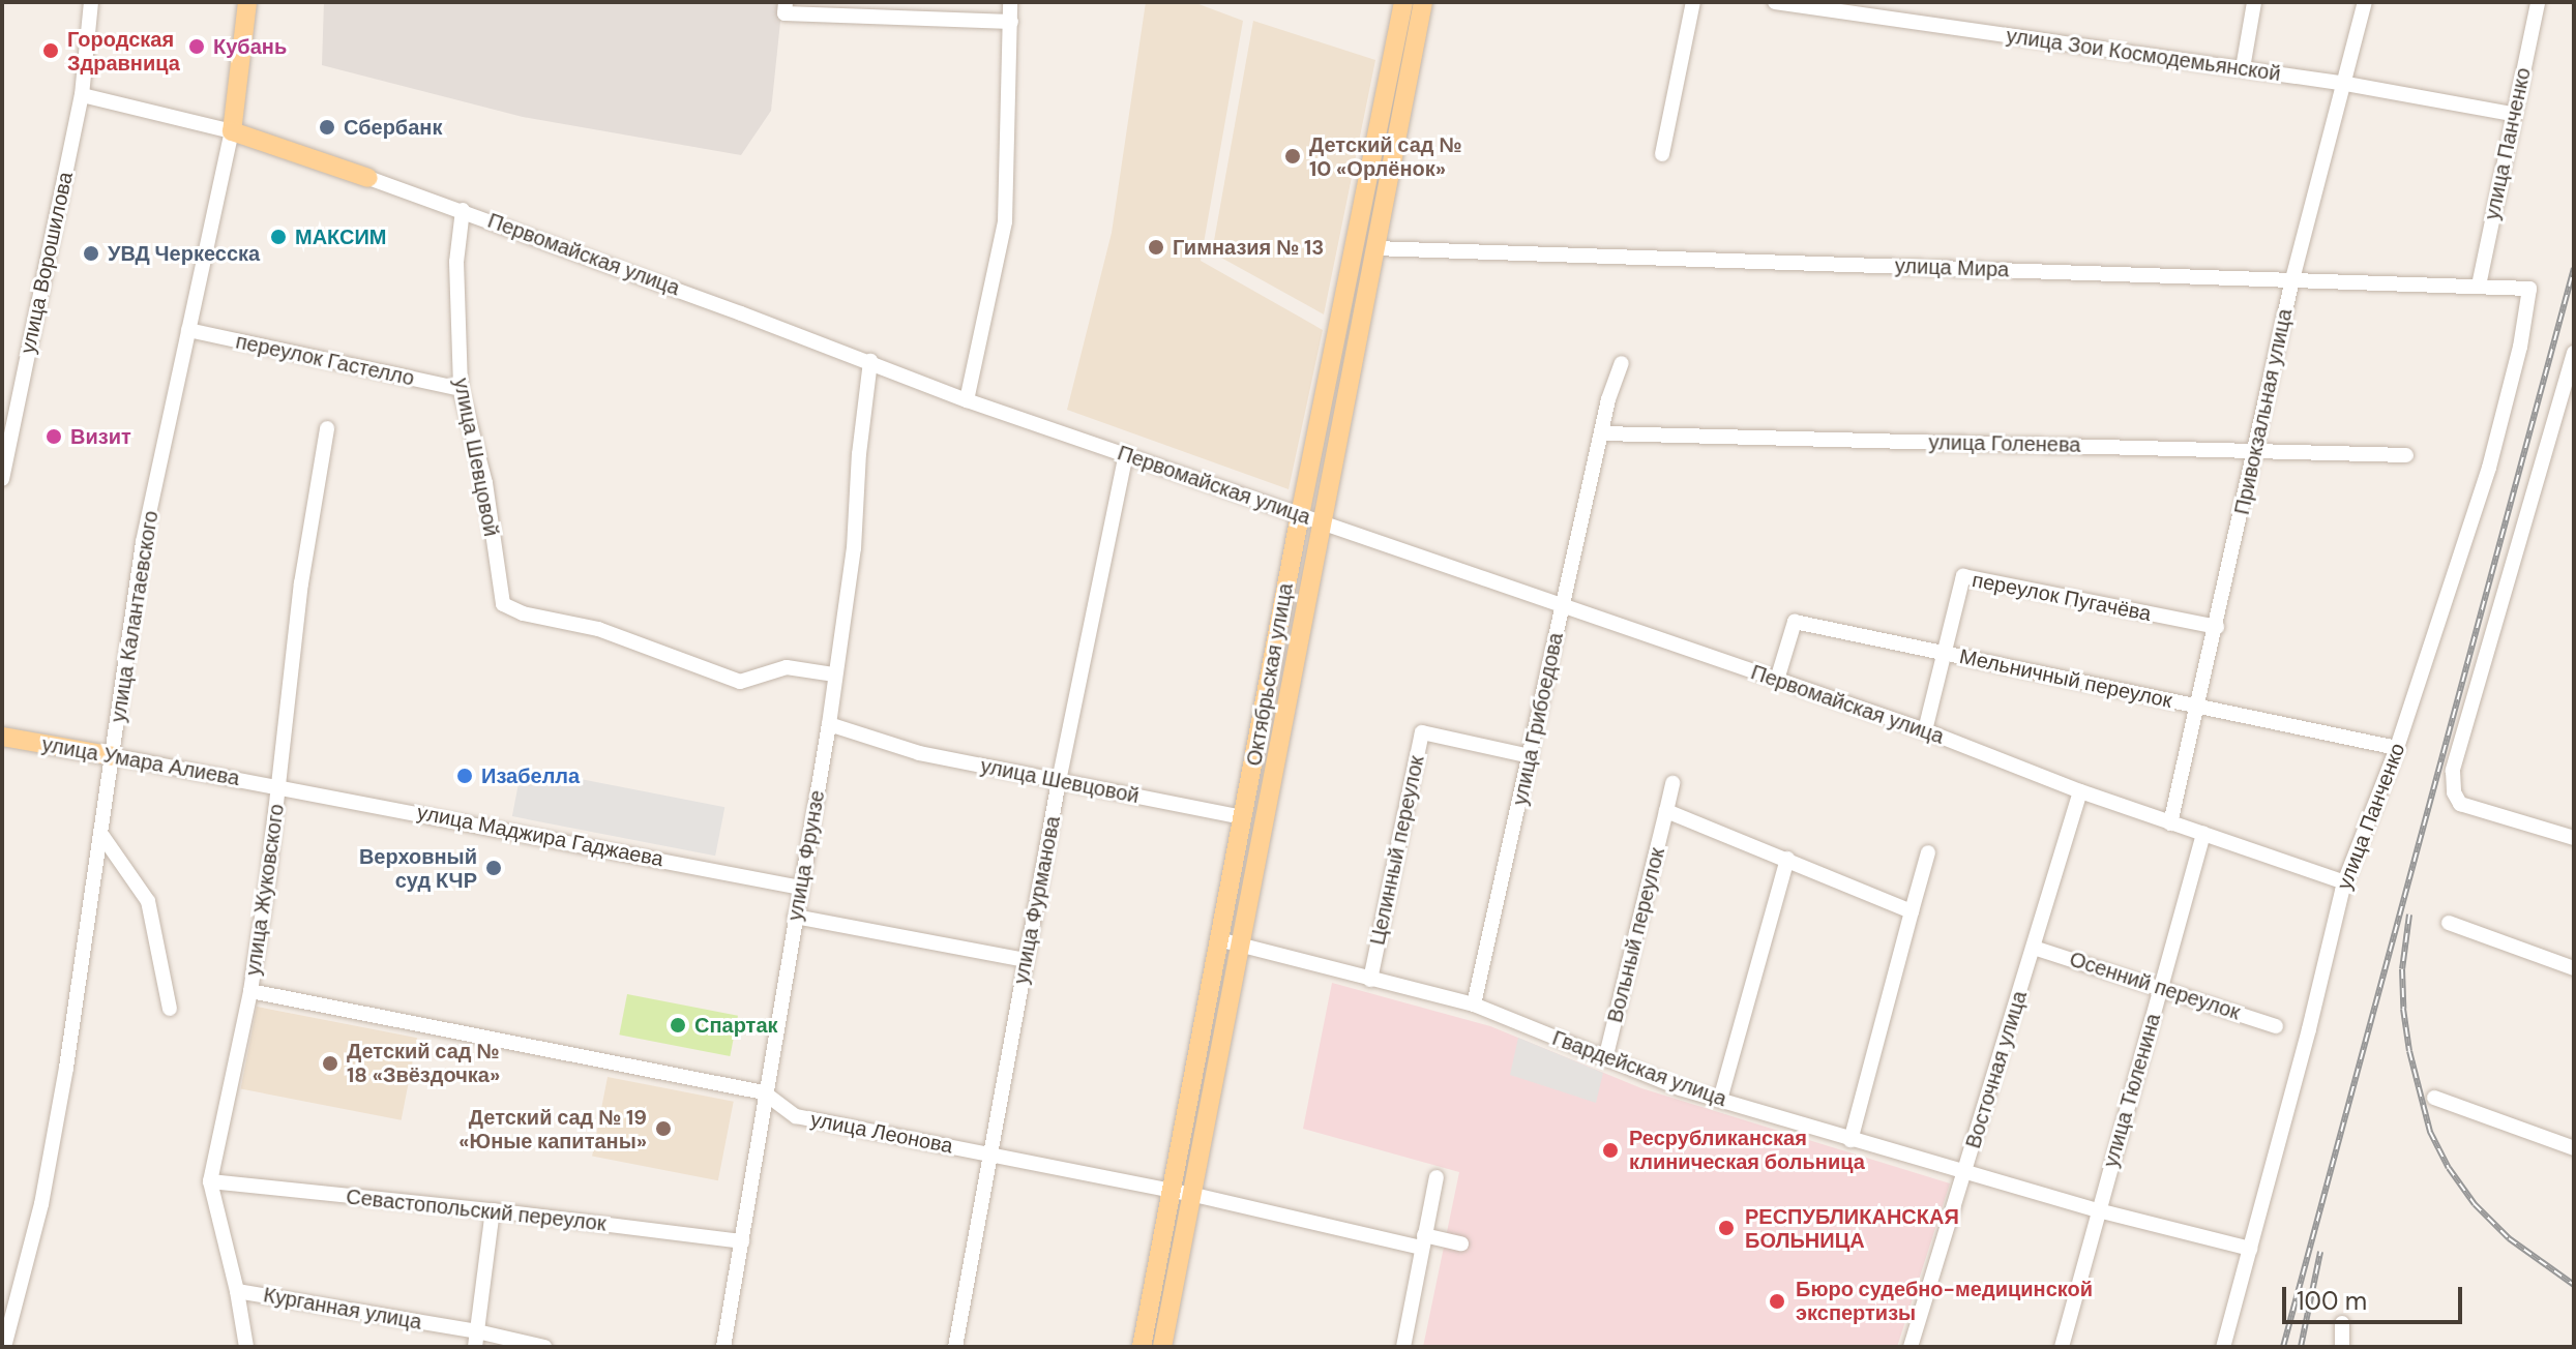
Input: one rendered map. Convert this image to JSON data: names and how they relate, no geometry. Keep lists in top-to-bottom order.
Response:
{
  "streets": {
    "main road": ["Первомайская улица", "Октябрьская улица", "улица Умара Алиева"],
    "street": [
      "улица Зои Космодемьянской",
      "улица Панченко",
      "улица Ворошилова",
      "улица Мира",
      "переулок Гастелло",
      "Привокзальная улица",
      "улица Голенева",
      "улица Шевцовой",
      "переулок Пугачёва",
      "улица Калантаевского",
      "Мельничный переулок",
      "улица Грибоедова",
      "улица Маджира Гаджаева",
      "Целинный переулок",
      "улица Фрунзе",
      "улица Жуковского",
      "улица Фурманова",
      "Вольный переулок",
      "Осенний переулок",
      "Гвардейская улица",
      "Восточная улица",
      "улица Тюленина",
      "улица Леонова",
      "Севастопольский переулок",
      "Курганная улица"
    ]
  },
  "crossings": [
    ["улица Зои Космодемьянской", "улица Панченко"],
    ["улица Зои Космодемьянской", "Привокзальная улица"],
    ["улица Панченко", "Первомайская улица"],
    ["улица Панченко", "улица Мира"],
    ["улица Панченко", "Мельничный переулок"],
    ["улица Панченко", "Гвардейская улица"],
    ["Первомайская улица", "улица Ворошилова"],
    ["Первомайская улица", "Привокзальная улица"],
    ["Первомайская улица", "улица Шевцовой"],
    ["Первомайская улица", "переулок Пугачёва"],
    ["Первомайская улица", "улица Калантаевского"],
    ["Первомайская улица", "Октябрьская улица"],
    ["Первомайская улица", "Мельничный переулок"],
    ["Первомайская улица", "улица Грибоедова"],
    ["Первомайская улица", "улица Фрунзе"],
    ["Первомайская улица", "улица Фурманова"],
    ["Первомайская улица", "Восточная улица"],
    ["Первомайская улица", "улица Тюленина"],
    ["улица Мира", "Привокзальная улица"],
    ["улица Мира", "Октябрьская улица"],
    ["переулок Гастелло", "улица Шевцовой"],
    ["переулок Гастелло", "улица Калантаевского"],
    ["Привокзальная улица", "улица Голенева"],
    ["Привокзальная улица", "переулок Пугачёва"],
    ["Привокзальная улица", "Мельничный переулок"],
    ["улица Голенева", "улица Грибоедова"],
    ["улица Шевцовой", "Октябрьская улица"],
    ["улица Шевцовой", "улица Фрунзе"],
    ["улица Шевцовой", "улица Фурманова"],
    ["переулок Пугачёва", "Мельничный переулок"],
    ["улица Калантаевского", "улица Умара Алиева"],
    ["Октябрьская улица", "Гвардейская улица"],
    ["Октябрьская улица", "улица Леонова"],
    ["улица Грибоедова", "Целинный переулок"],
    ["улица Грибоедова", "Гвардейская улица"],
    ["улица Умара Алиева", "улица Маджира Гаджаева"],
    ["улица Умара Алиева", "улица Жуковского"],
    ["улица Маджира Гаджаева", "улица Фрунзе"],
    ["улица Маджира Гаджаева", "улица Жуковского"],
    ["Целинный переулок", "Гвардейская улица"],
    ["улица Фрунзе", "улица Леонова"],
    ["улица Фрунзе", "Севастопольский переулок"],
    ["улица Жуковского", "улица Леонова"],
    ["улица Жуковского", "Севастопольский переулок"],
    ["улица Жуковского", "Курганная улица"],
    ["улица Фурманова", "улица Леонова"],
    ["Вольный переулок", "Гвардейская улица"],
    ["Осенний переулок", "Восточная улица"],
    ["Осенний переулок", "улица Тюленина"],
    ["Гвардейская улица", "Восточная улица"],
    ["Гвардейская улица", "улица Тюленина"]
  ],
  "places": [
    "Кубань",
    "Городская Здравница",
    "Сбербанк",
    "Детский сад № 10 «Орлёнок»",
    "МАКСИМ",
    "Гимназия № 13",
    "УВД Черкесска",
    "Визит",
    "Изабелла",
    "Верховный суд КЧР",
    "Спартак",
    "Детский сад № 18 «Звёздочка»",
    "Детский сад № 19 «Юные капитаны»",
    "Ресрубликанская клиническая больница",
    "РЕСПУБЛИКАНСКАЯ БОЛЬНИЦА",
    "Бюро судебно-медицинской экспертизы"
  ],
  "scale_bar": "100 m"
}
